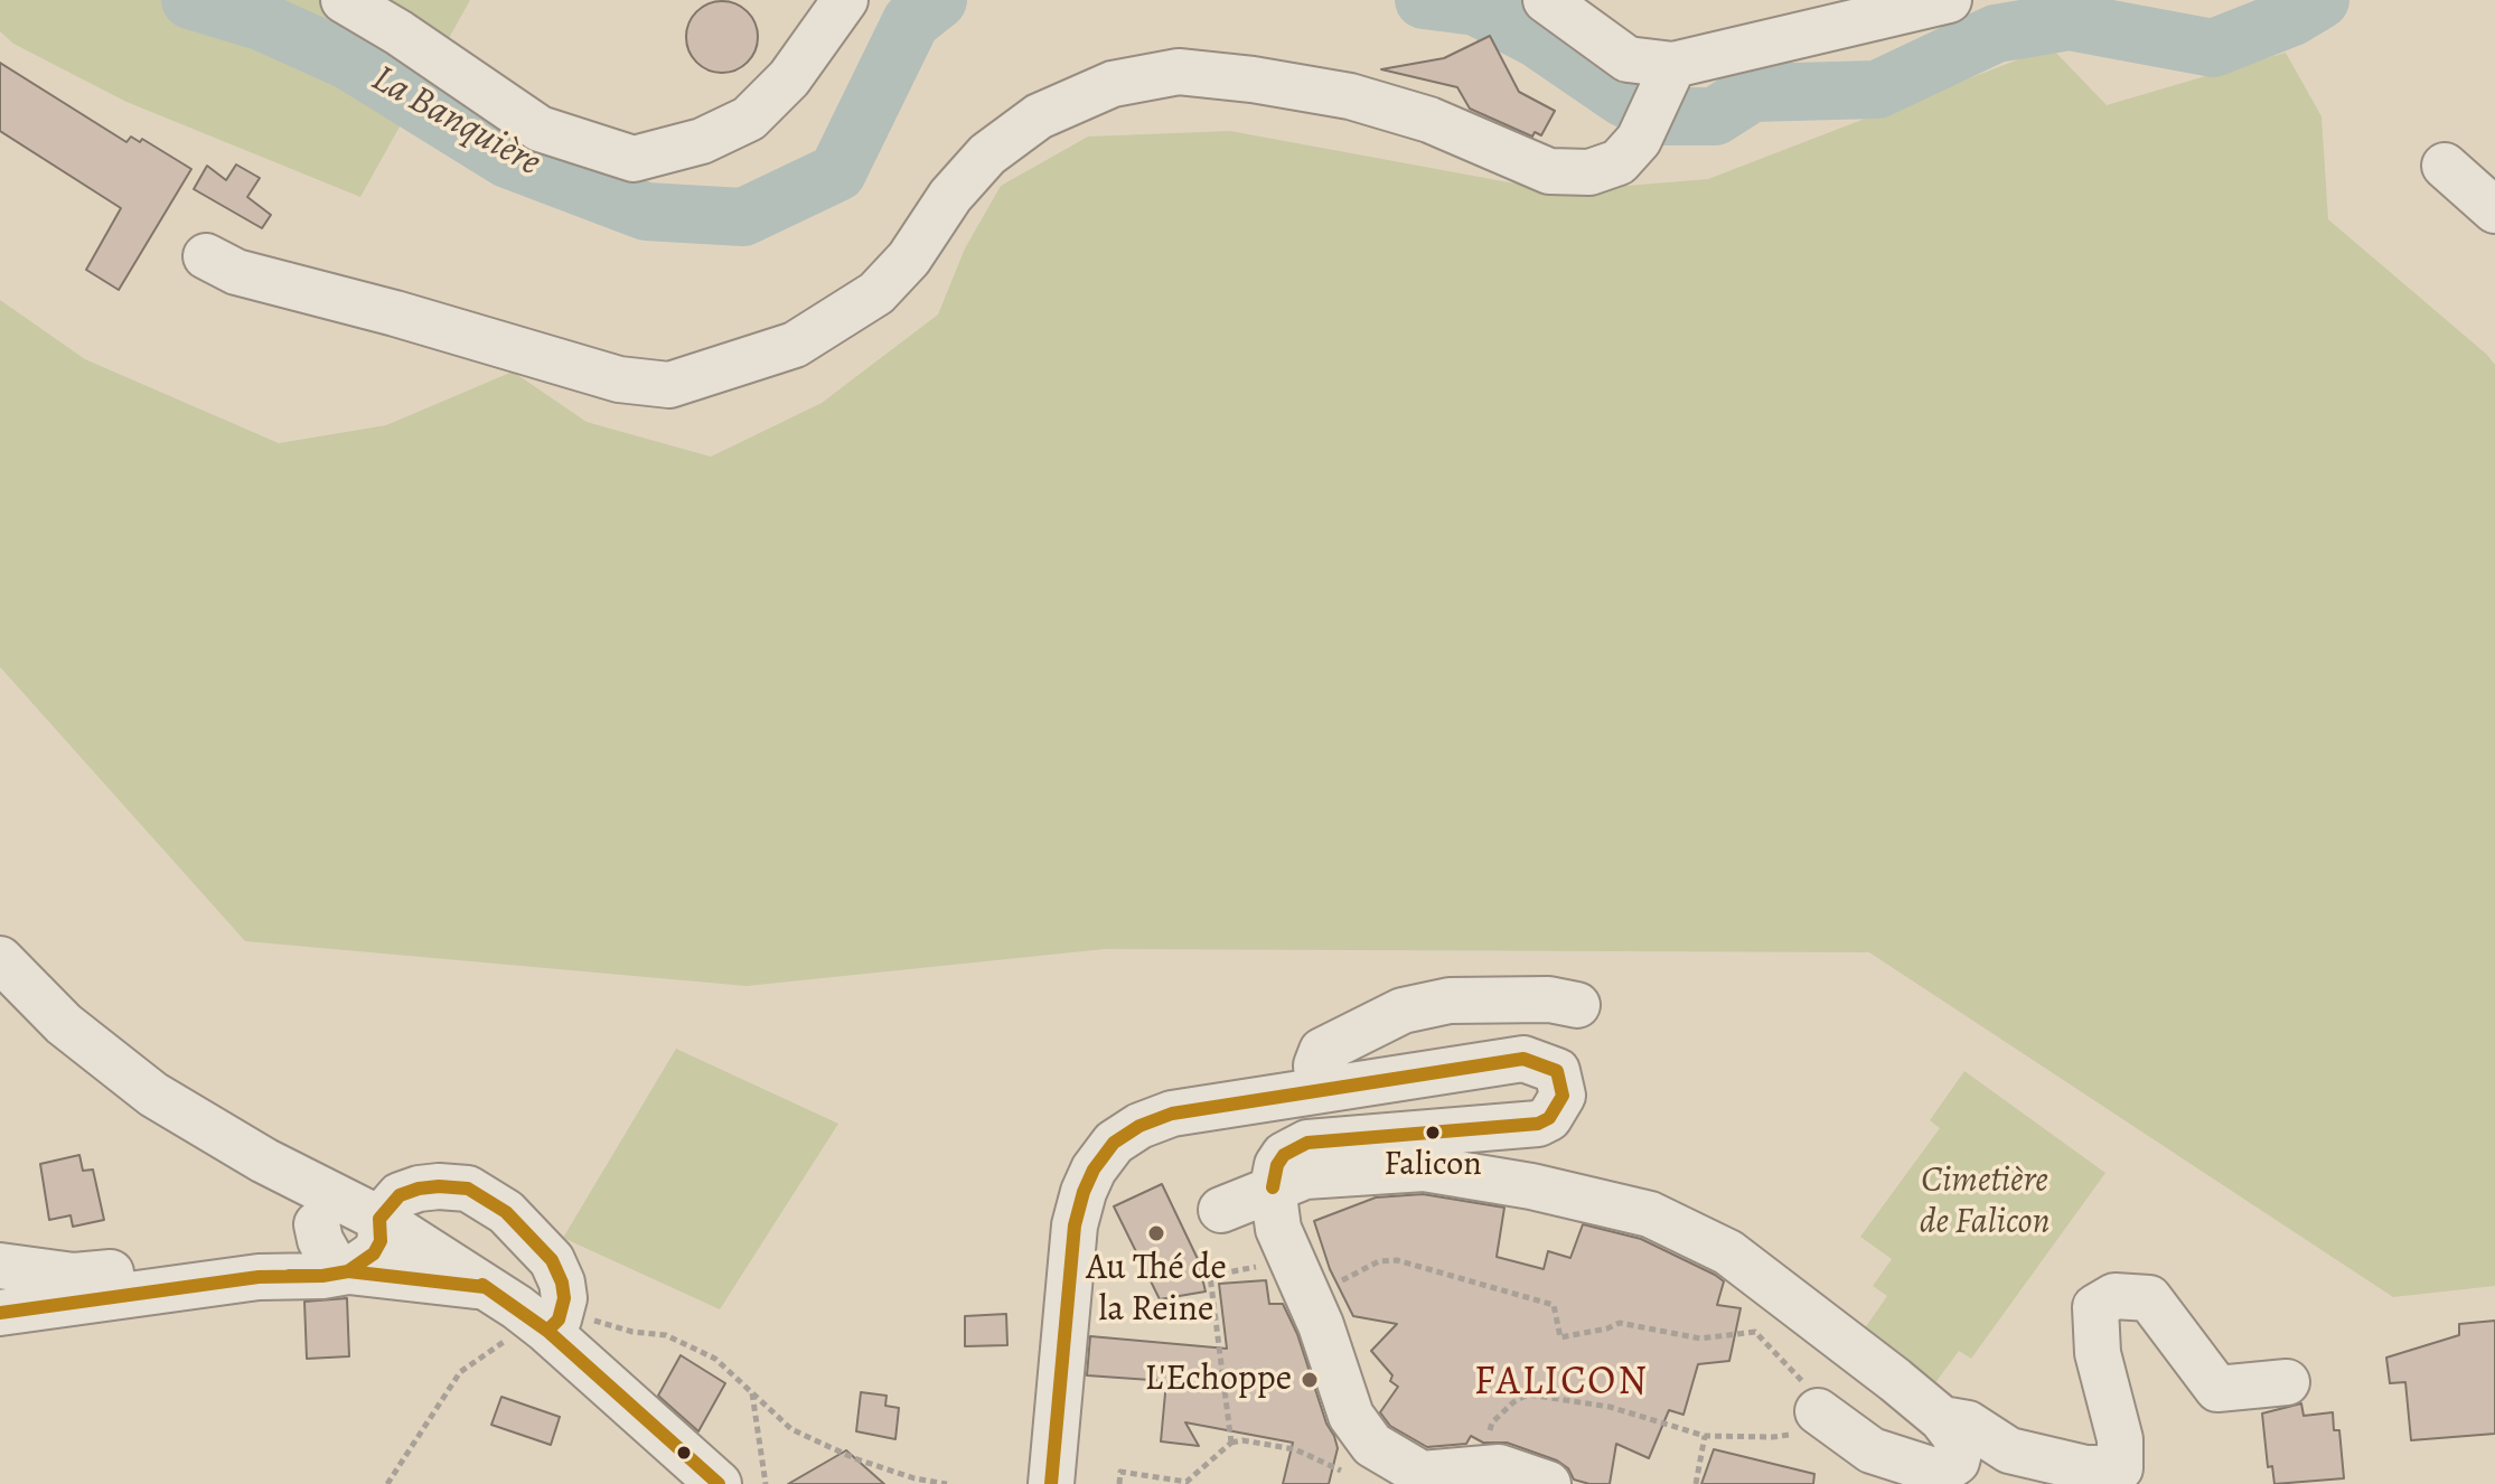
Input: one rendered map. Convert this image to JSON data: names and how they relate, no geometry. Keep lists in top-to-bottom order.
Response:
{
  "districts": ["FALICON"],
  "water": ["La Banquière"],
  "parks": ["Cimetière de Falicon"],
  "places": ["Falicon", "Au Thé de la Reine", "L'Echoppe"]
}
